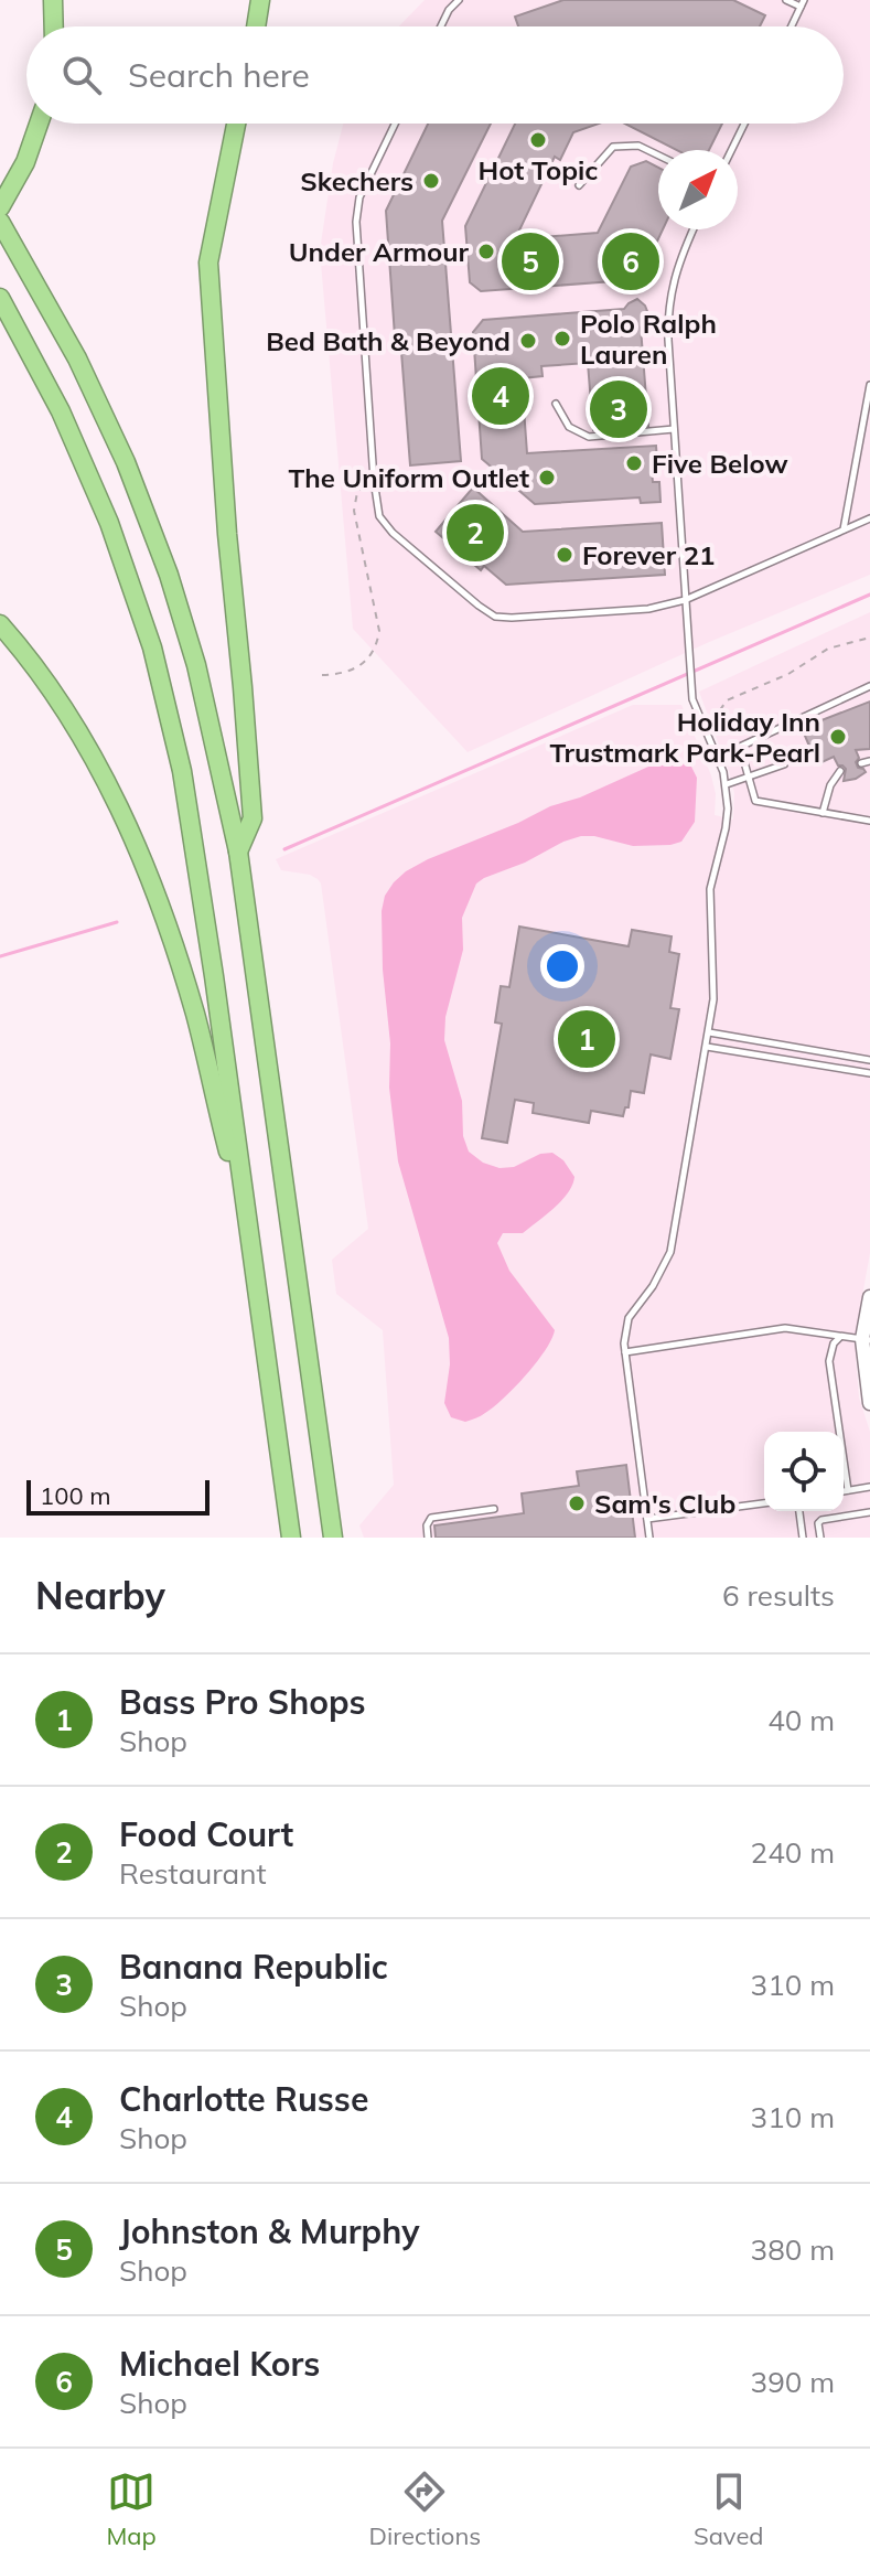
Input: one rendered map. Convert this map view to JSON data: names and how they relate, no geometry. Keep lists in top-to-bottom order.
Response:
{
  "places": [
    "Hot Topic",
    "Skechers",
    "Under Armour",
    "Polo Ralph Lauren",
    "Bed Bath & Beyond",
    "Five Below",
    "The Uniform Outlet",
    "Forever 21",
    "Holiday Inn Trustmark Park-Pearl",
    "Sam's Club"
  ],
  "scale_bar": "100 m",
  "north": "top right",
  "page": {
    "search": "Search here",
    "pins": [
      "5",
      "6",
      "4",
      "3",
      "2",
      "1"
    ],
    "scale": "100 m",
    "heading": ["Nearby", "6 results"],
    "list": [
      {
        "mark": "1",
        "name": "Bass Pro Shops",
        "note": "Shop",
        "value": "40 m"
      },
      {
        "mark": "2",
        "name": "Food Court",
        "note": "Restaurant",
        "value": "240 m"
      },
      {
        "mark": "3",
        "name": "Banana Republic",
        "note": "Shop",
        "value": "310 m"
      },
      {
        "mark": "4",
        "name": "Charlotte Russe",
        "note": "Shop",
        "value": "310 m"
      },
      {
        "mark": "5",
        "name": "Johnston & Murphy",
        "note": "Shop",
        "value": "380 m"
      },
      {
        "mark": "6",
        "name": "Michael Kors",
        "note": "Shop",
        "value": "390 m"
      }
    ],
    "nav": ["Map", "Directions", "Saved"]
  }
}
